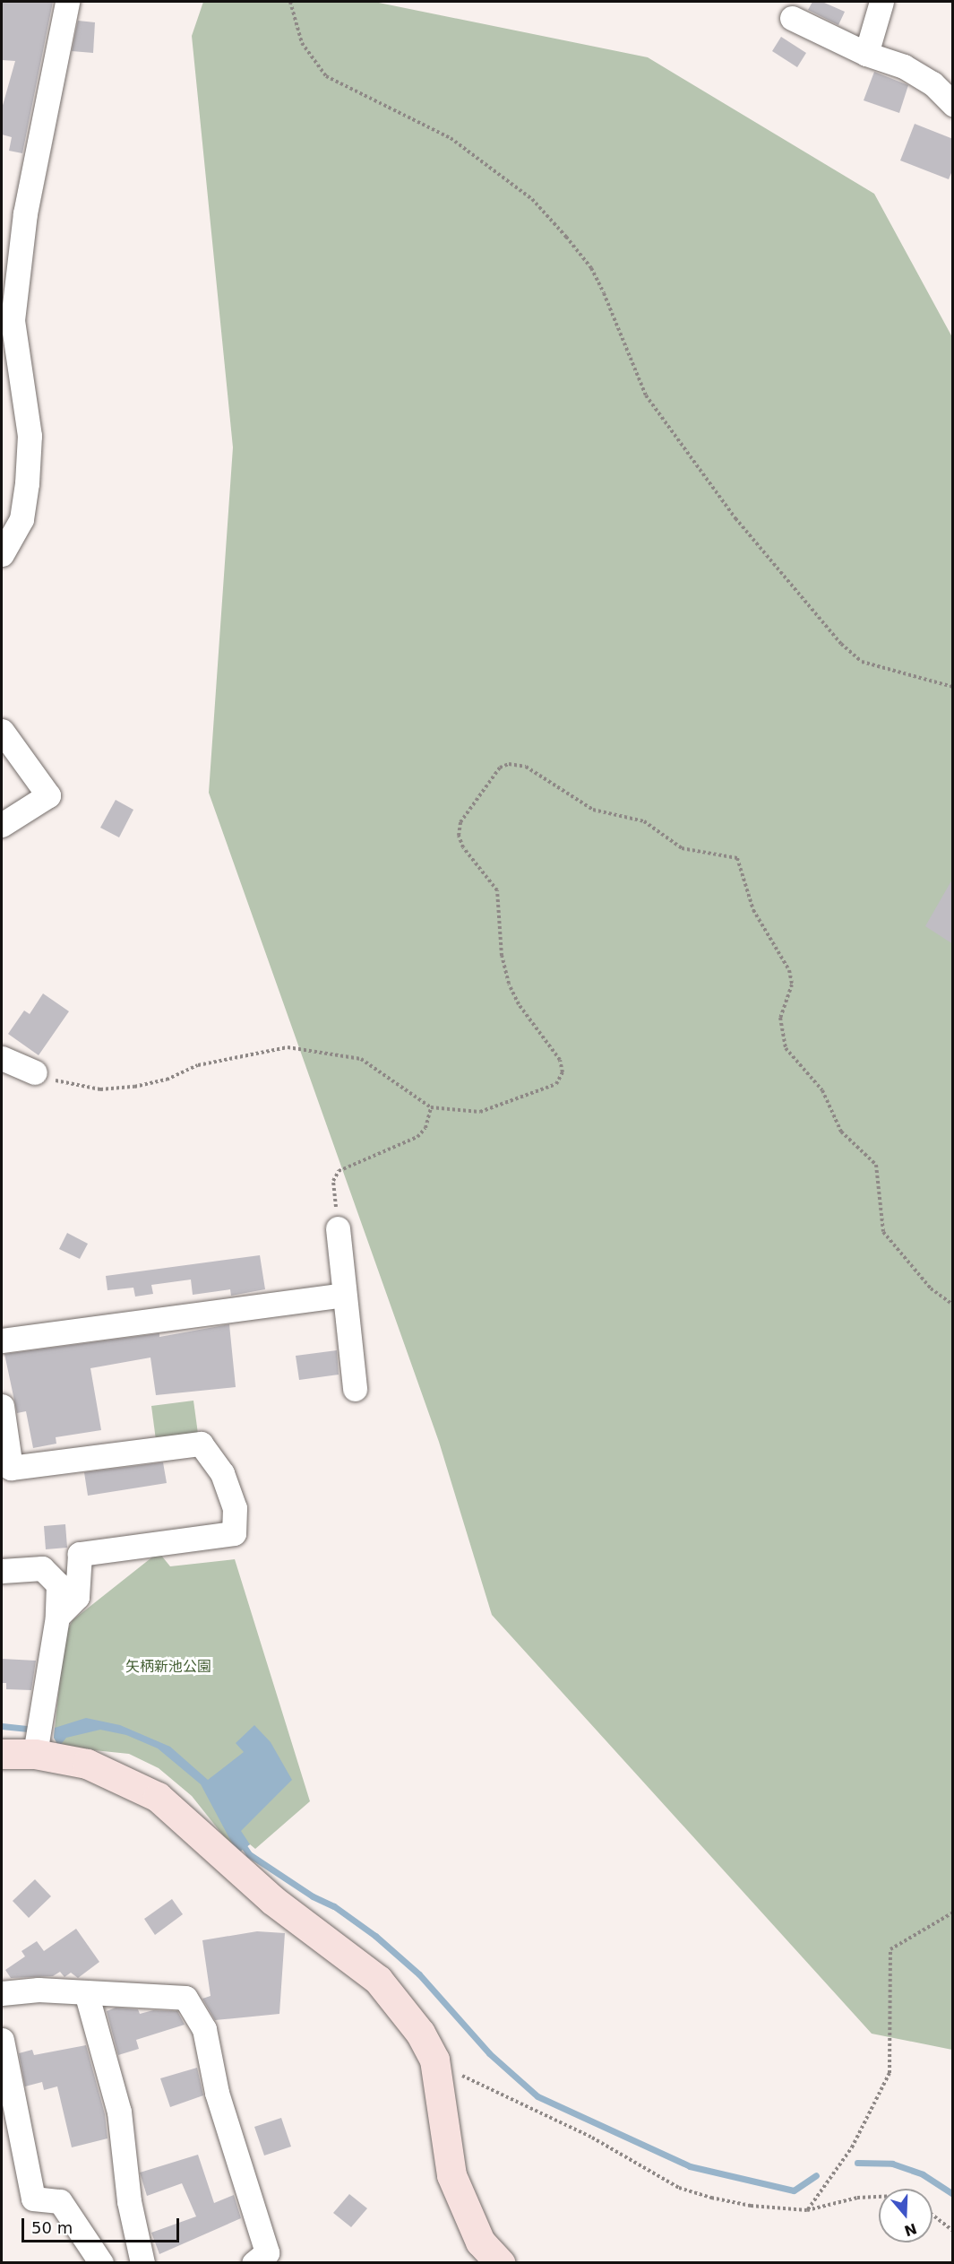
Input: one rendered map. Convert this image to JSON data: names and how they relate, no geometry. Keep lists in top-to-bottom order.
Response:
{
  "parks": ["矢柄新池公園"],
  "scale_bar": "50 m",
  "north": "bottom"
}
